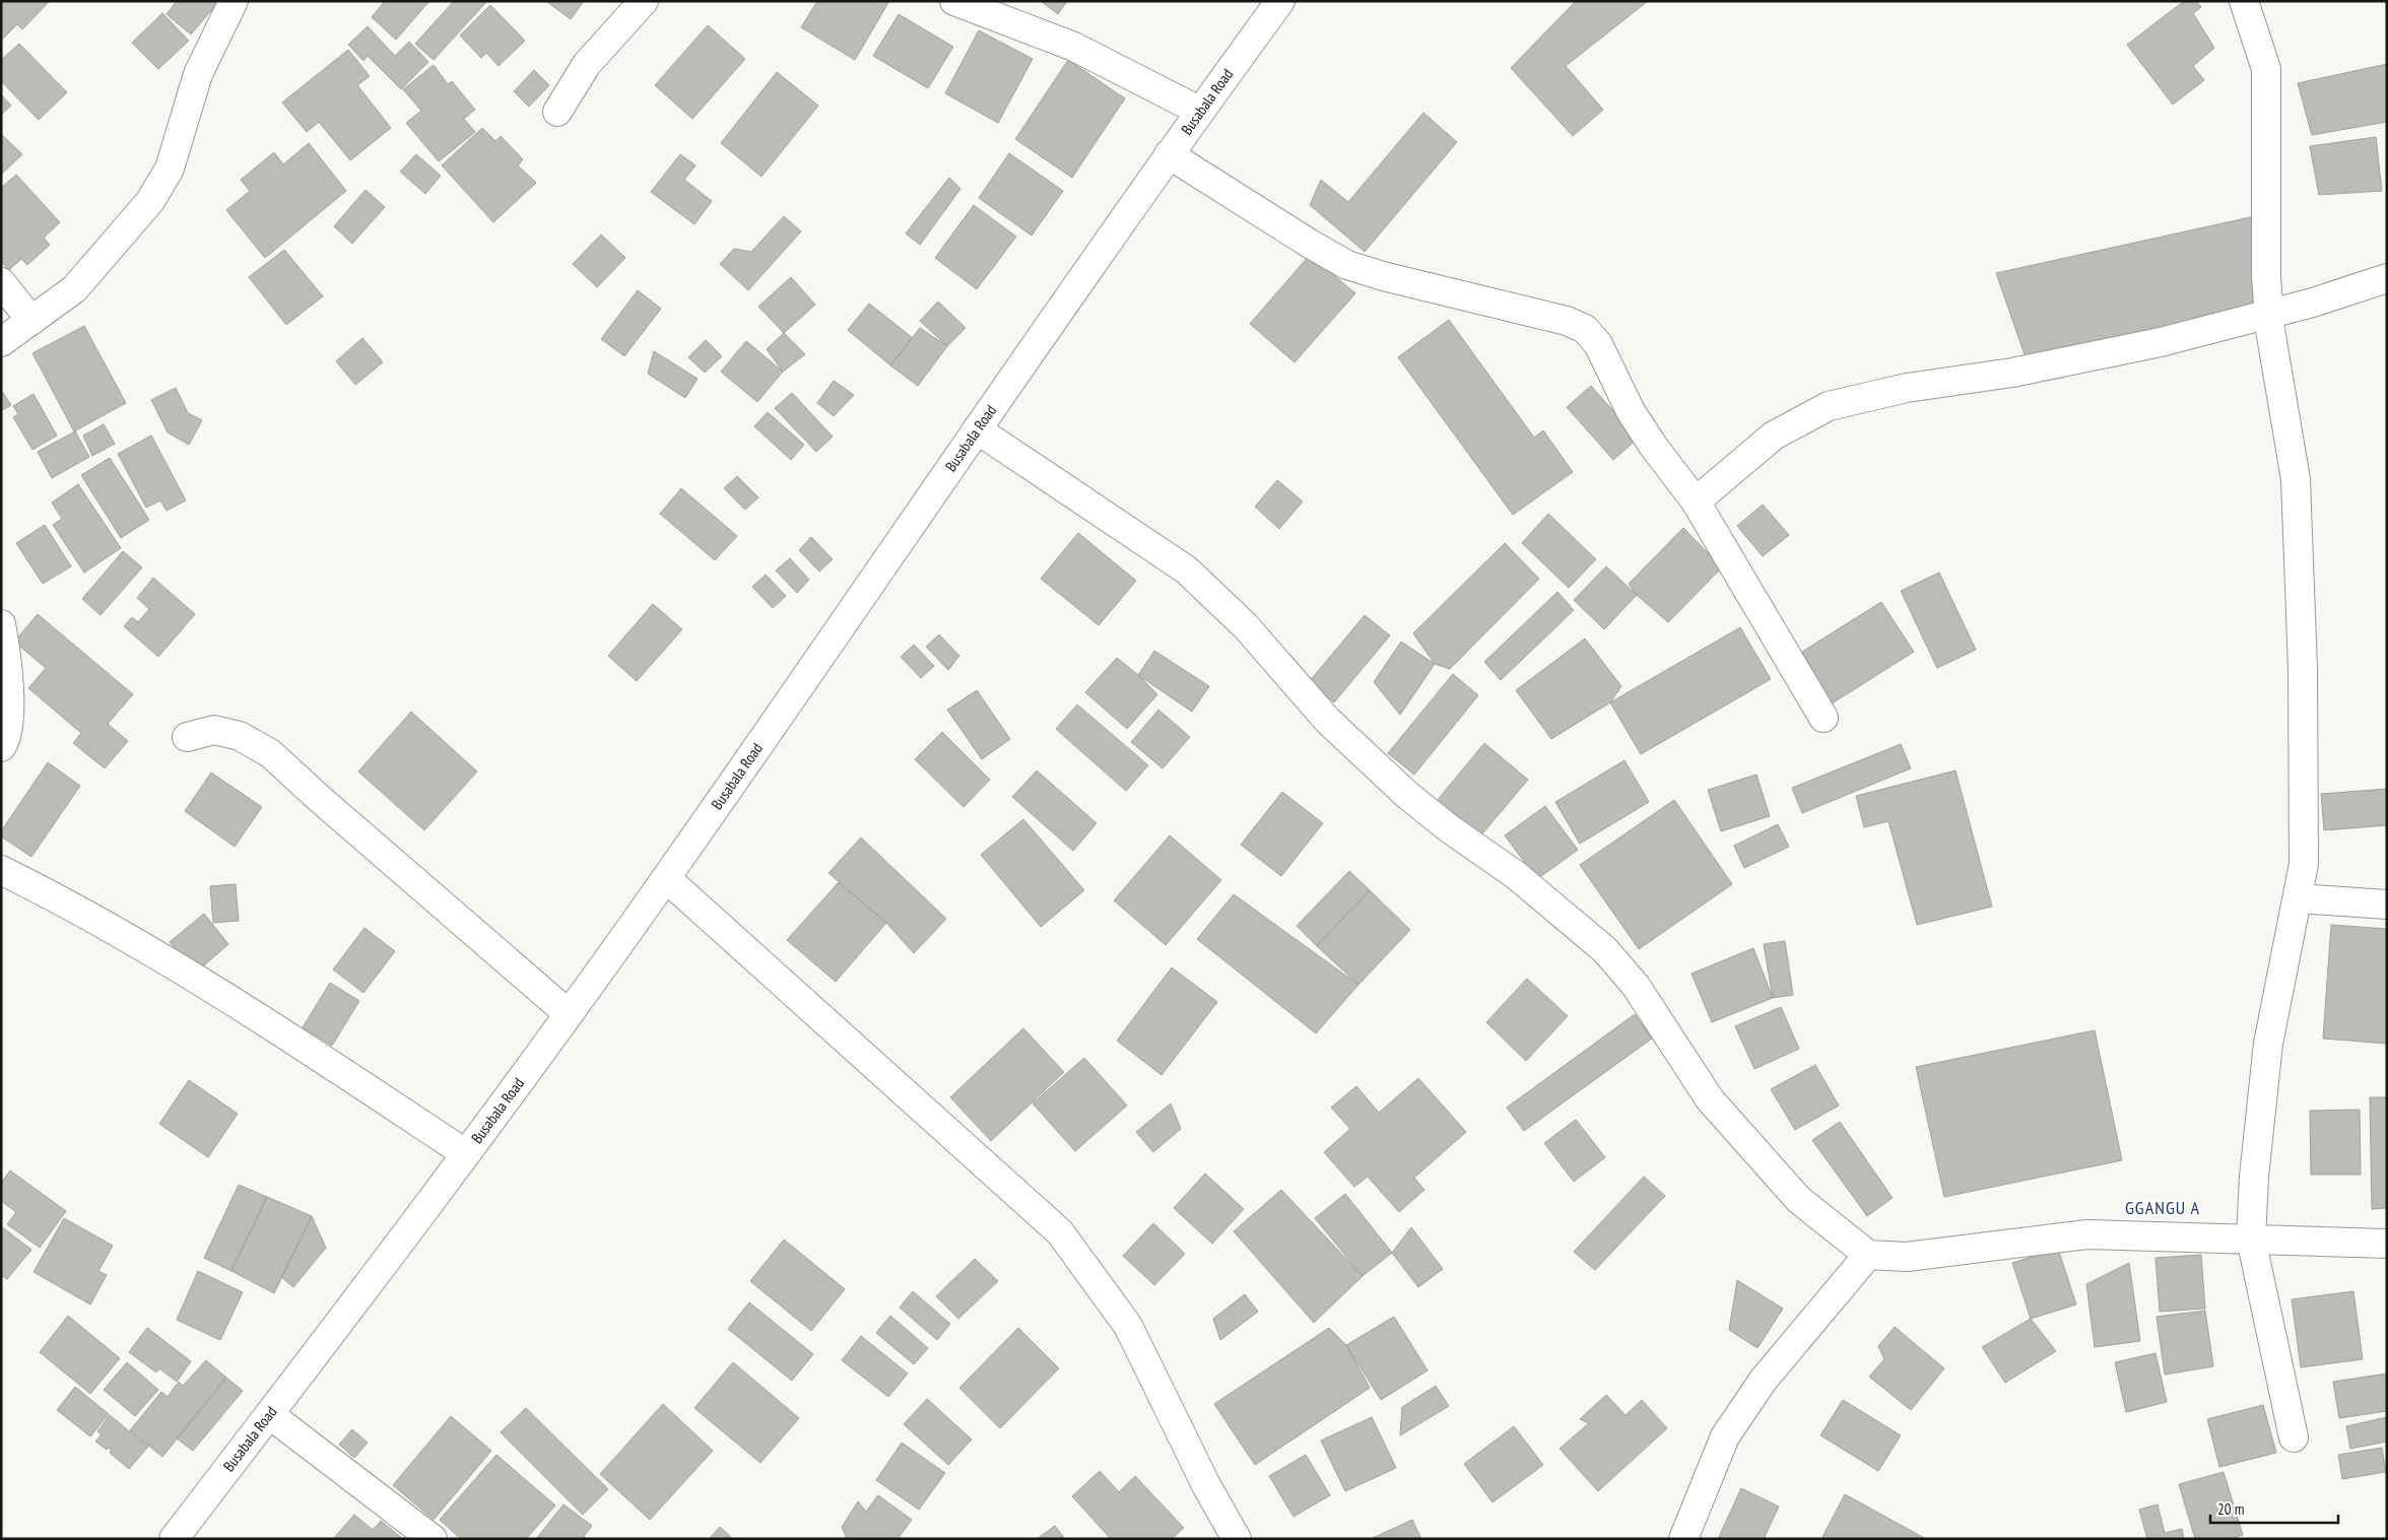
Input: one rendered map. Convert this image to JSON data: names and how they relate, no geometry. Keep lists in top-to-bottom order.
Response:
{
  "streets": {
    "street": ["Busabala Road"]
  },
  "districts": ["GGANGU A"],
  "scale_bar": "20 m"
}
